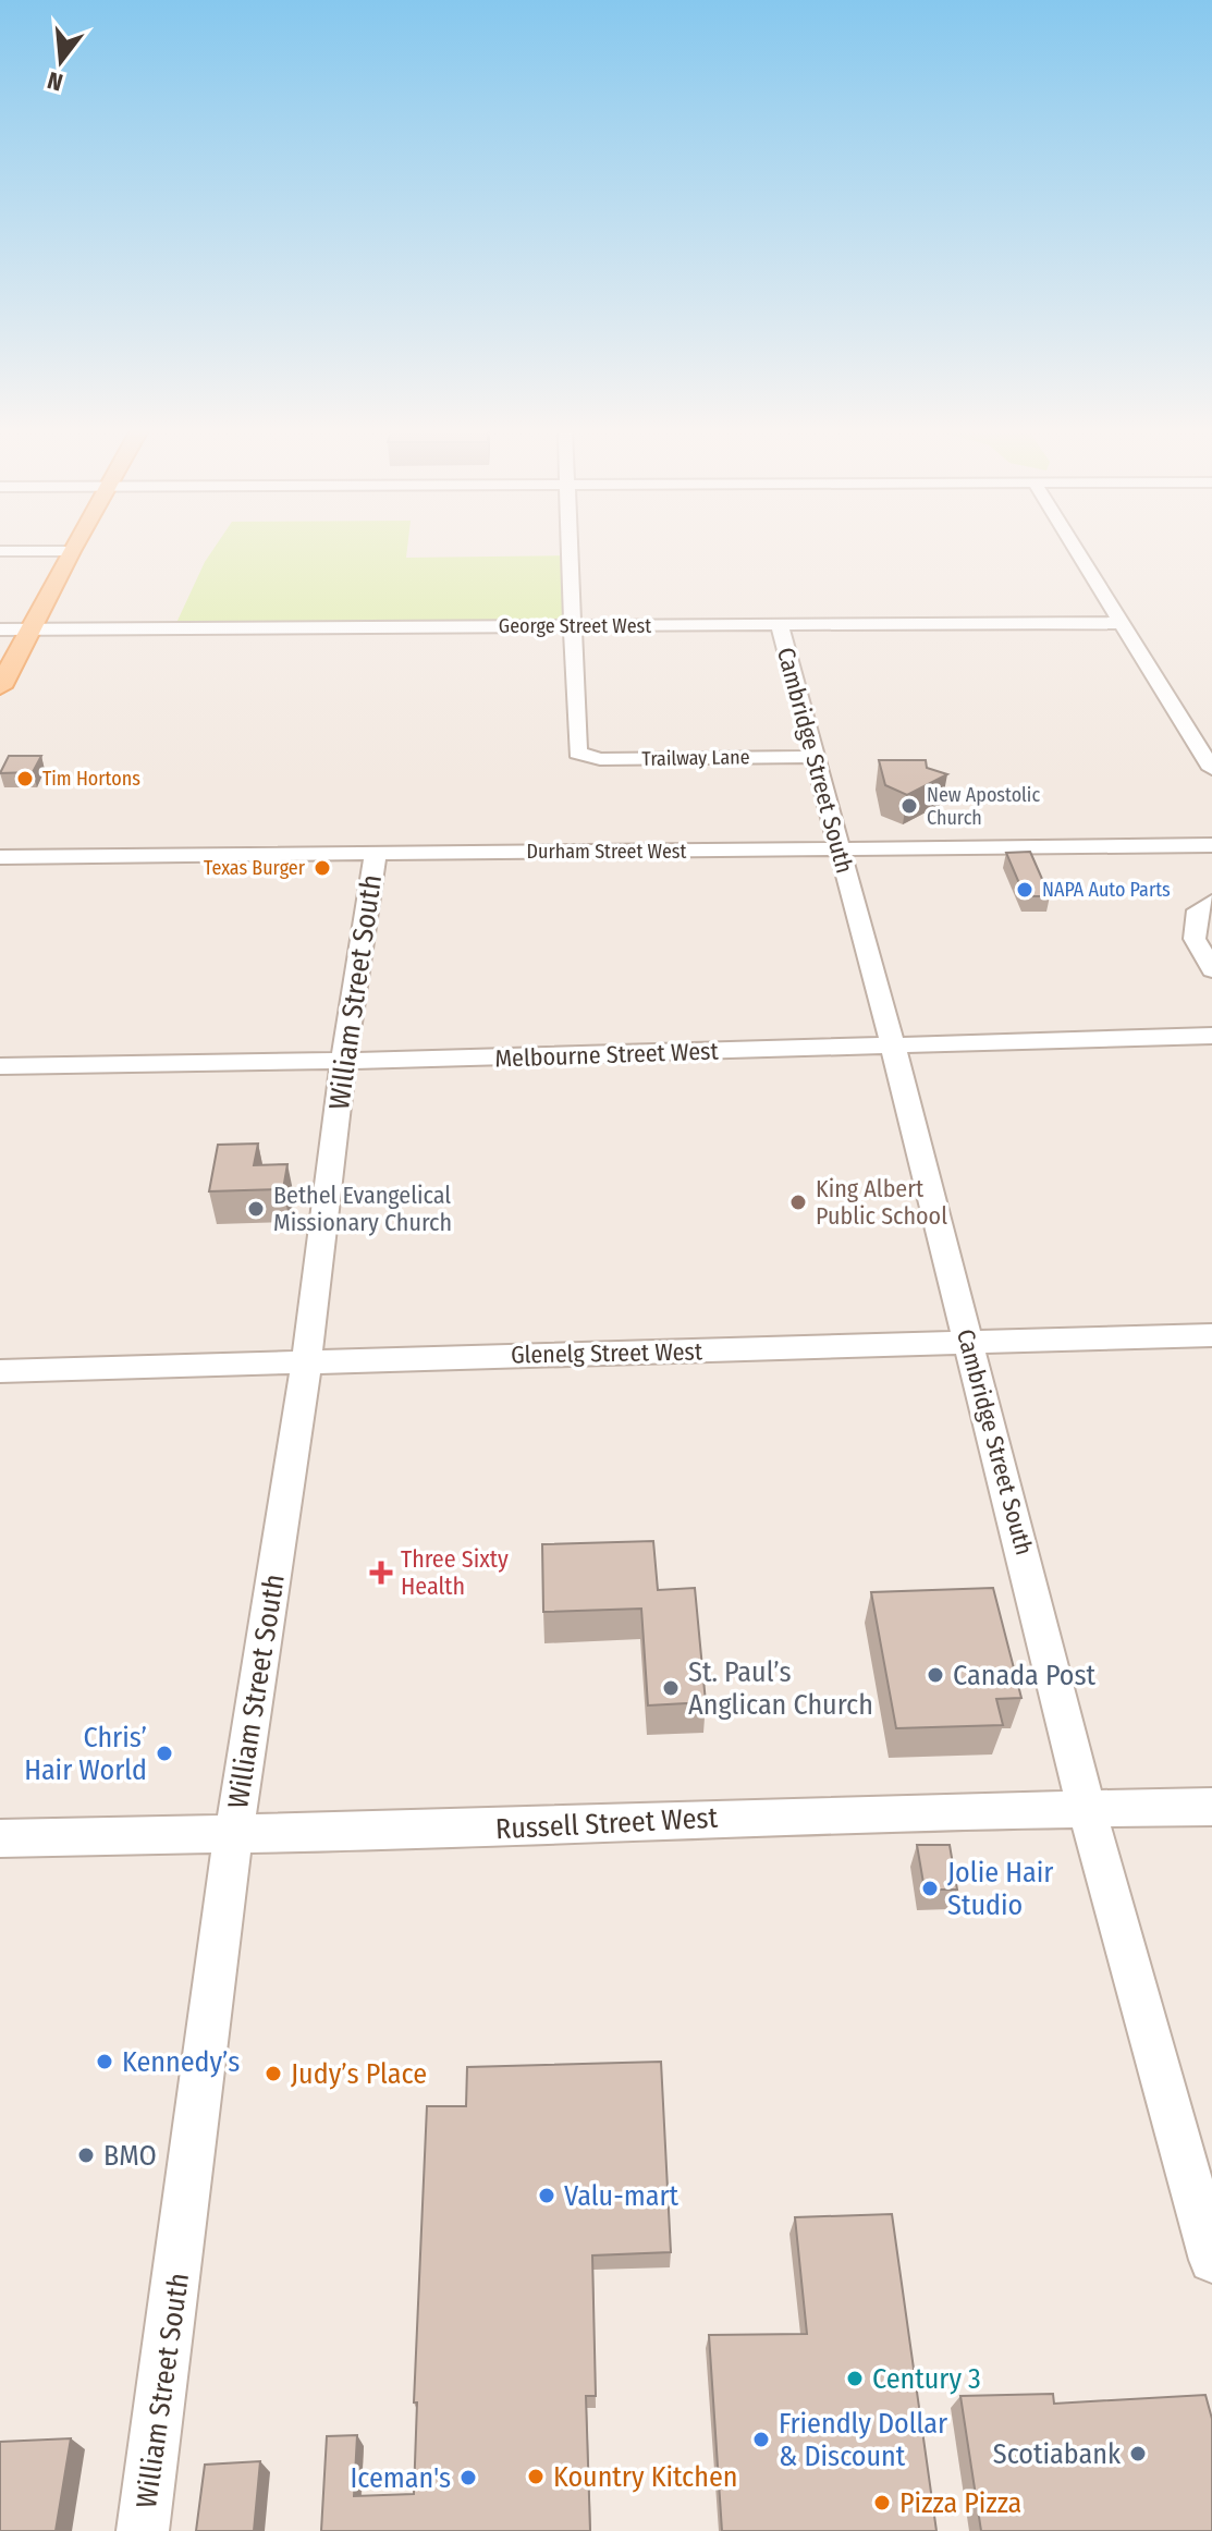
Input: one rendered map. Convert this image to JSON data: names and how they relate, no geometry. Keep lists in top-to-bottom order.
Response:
{
  "streets": {
    "street": [
      "George Street West",
      "Trailway Lane",
      "Cambridge Street South",
      "Durham Street West",
      "William Street South",
      "Melbourne Street West",
      "Glenelg Street West",
      "Russell Street West"
    ]
  },
  "crossings": [
    ["George Street West", "Trailway Lane"],
    ["George Street West", "Cambridge Street South"],
    ["Trailway Lane", "Cambridge Street South"],
    ["Cambridge Street South", "Durham Street West"],
    ["Cambridge Street South", "Melbourne Street West"],
    ["Cambridge Street South", "Glenelg Street West"],
    ["Cambridge Street South", "Russell Street West"],
    ["Durham Street West", "William Street South"],
    ["William Street South", "Melbourne Street West"],
    ["William Street South", "Glenelg Street West"],
    ["William Street South", "Russell Street West"]
  ],
  "places": {
    "other": [
      "Tim Hortons",
      "New Apostolic Church",
      "Texas Burger",
      "NAPA Auto Parts",
      "King Albert Public School",
      "Bethel Evangelical Missionary Church",
      "Canada Post",
      "St. Paul’s Anglican Church",
      "Chris’ Hair World",
      "Jolie Hair Studio",
      "Kennedy’s",
      "Judy’s Place",
      "BMO",
      "Valu-mart",
      "Century 3",
      "Friendly Dollar & Discount",
      "Scotiabank",
      "Kountry Kitchen",
      "Iceman's",
      "Pizza Pizza"
    ],
    "health": ["Three Sixty Health"]
  },
  "north": "bottom"
}
